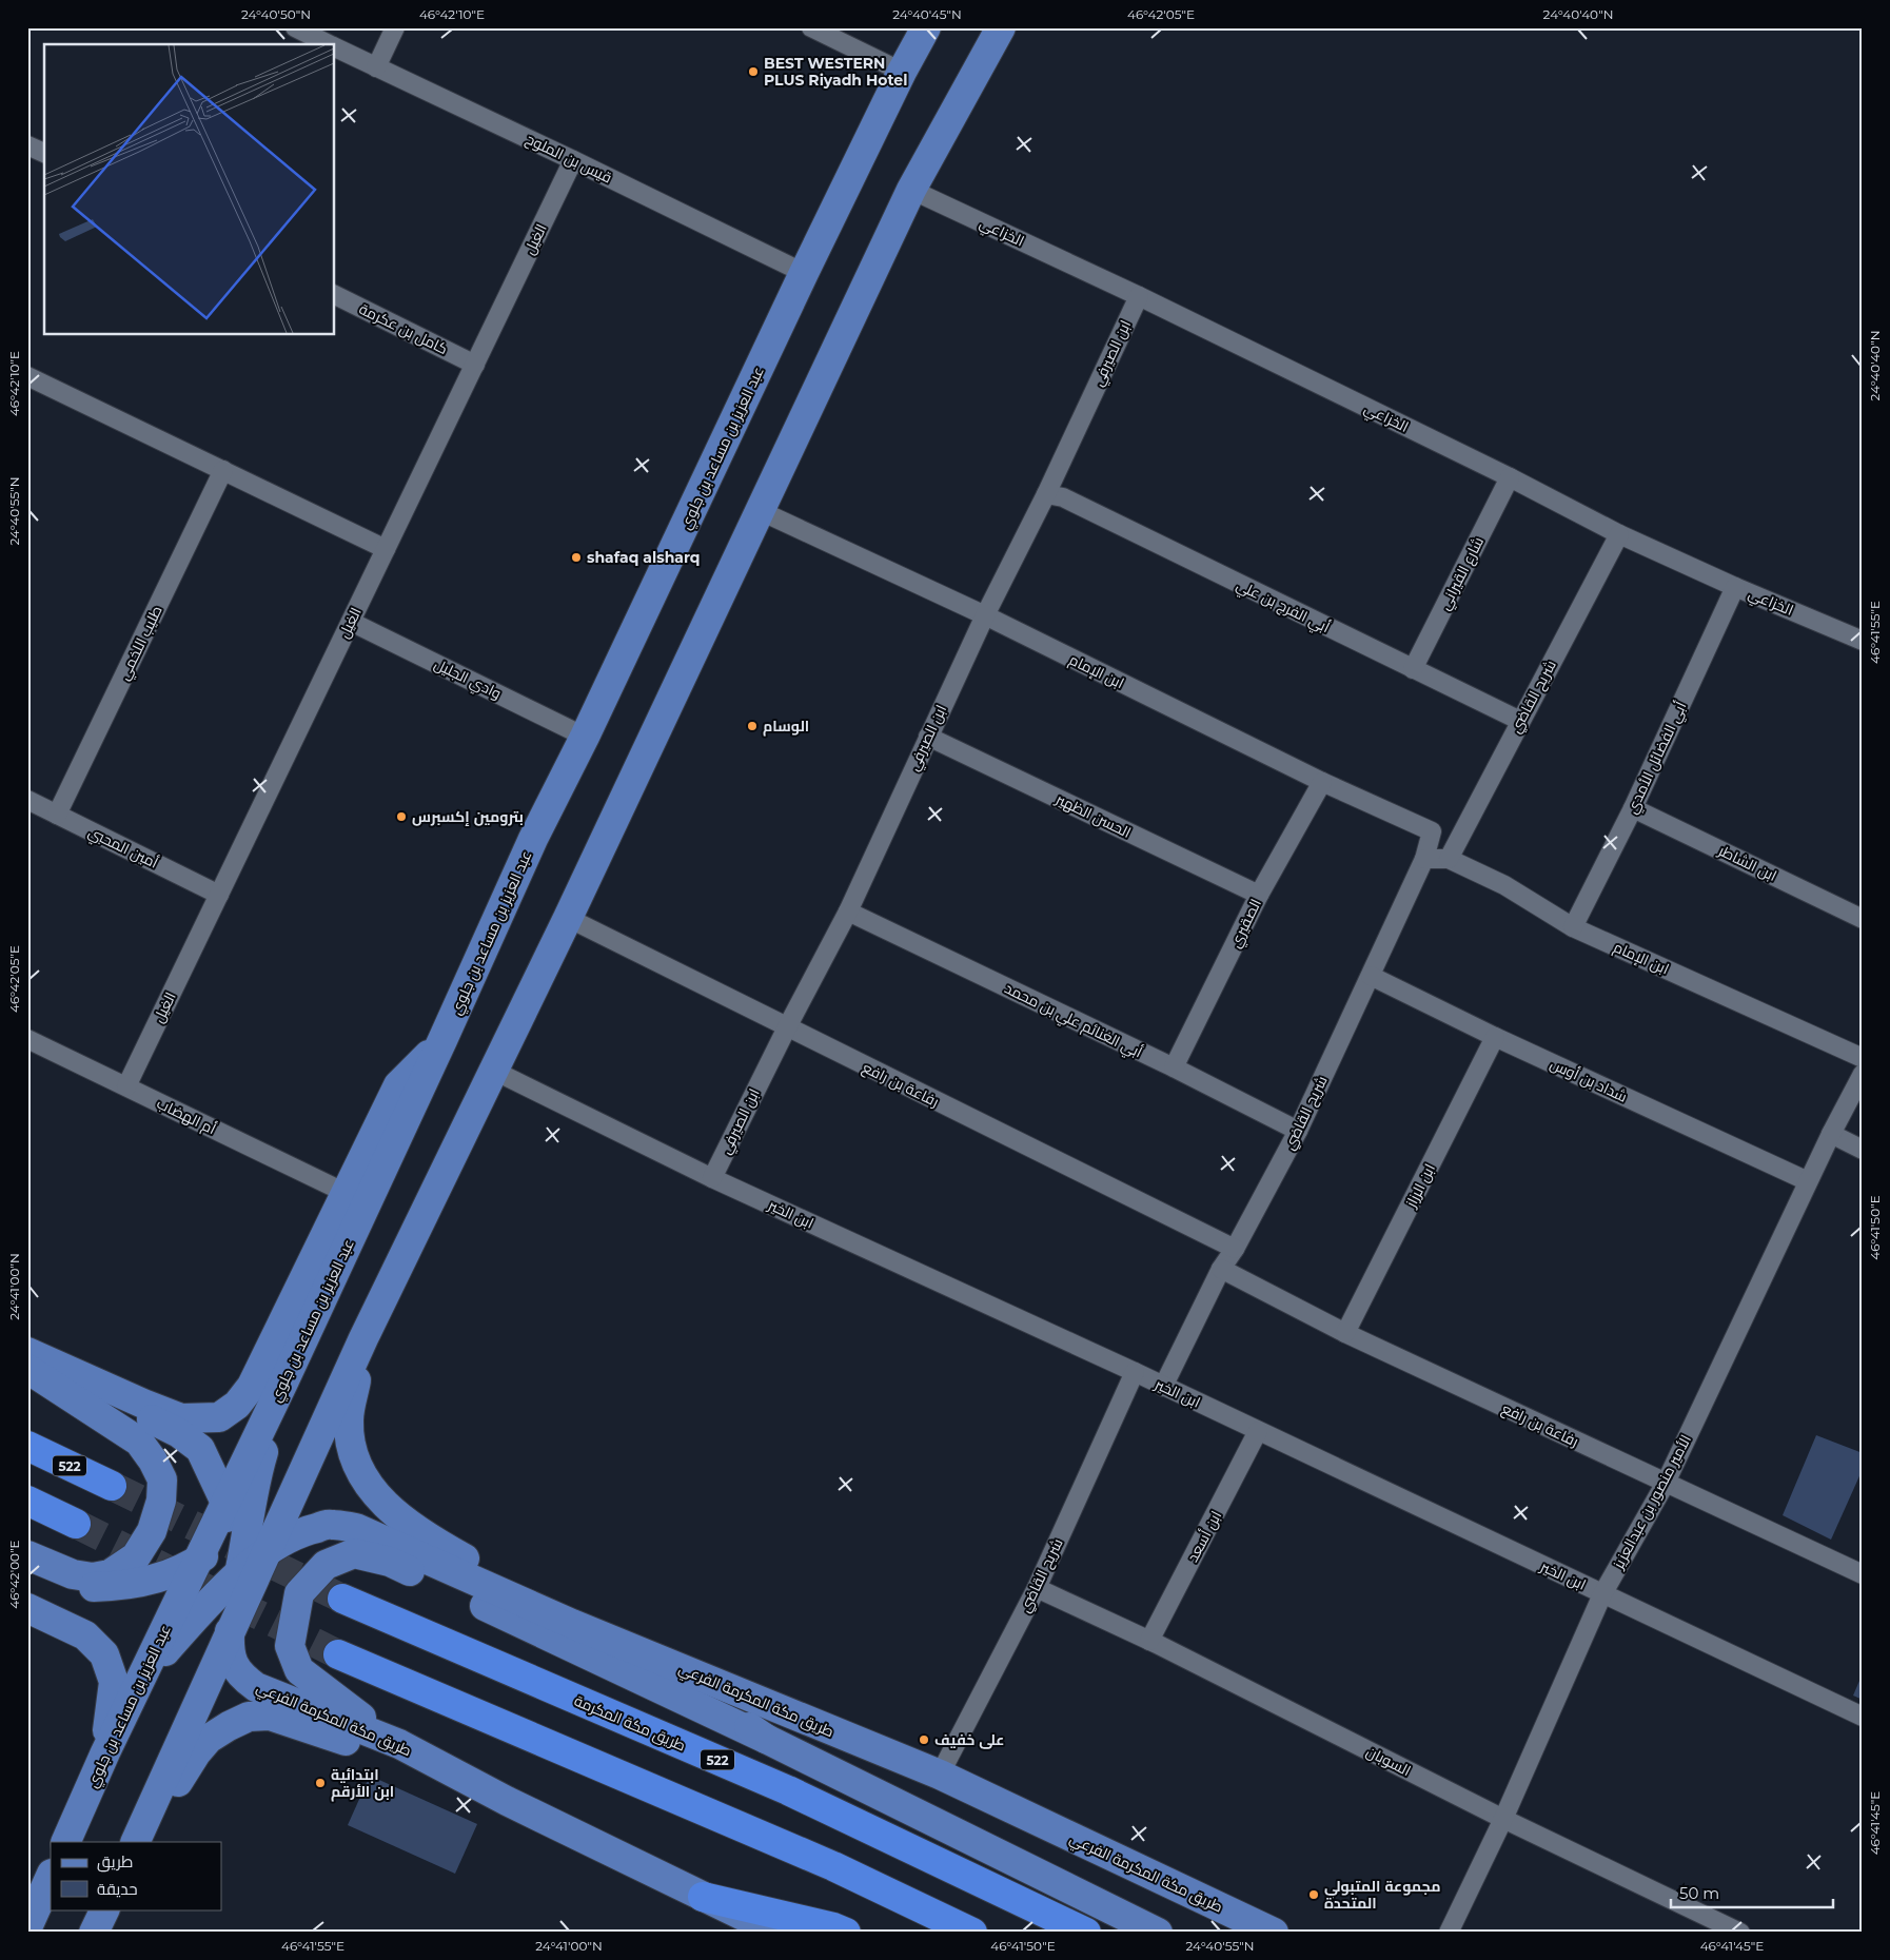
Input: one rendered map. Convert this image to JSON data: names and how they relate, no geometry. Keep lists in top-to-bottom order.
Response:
{
  "streets": {
    "highway": ["522", "طريق مكة المكرمة"],
    "main road": ["عبد العزيز بن مساعد بن جلوي", "طريق مكة المكرمة الفرعي"],
    "street": [
      "قيس بن الملوح",
      "الخزاعي",
      "الغيل",
      "كامل بن عكرمة",
      "ابن الصيرفي",
      "شارع القيراني",
      "أبي الفرج بن علي",
      "طليب اللخمي",
      "ابن الإمام",
      "وادي الجليل",
      "شريح القاضي",
      "أبي الفضائل الأمدي",
      "الحسن الظهير",
      "أمين المحبي",
      "ابن الشاطر",
      "الصقيري",
      "أبي الغنائم علي بن محمد",
      "شداد بن أوس",
      "رفاعة بن رافع",
      "أم الهضاب",
      "ابن الرزاز",
      "ابن الخير",
      "الأمير منصور بن عبدالعزيز",
      "ابن أسعد",
      "السوبان"
    ]
  },
  "crossings": [
    ["قيس بن الملوح", "الغيل"],
    ["قيس بن الملوح", "عبد العزيز بن مساعد بن جلوي"],
    ["الخزاعي", "ابن الصيرفي"],
    ["الخزاعي", "شارع القيراني"],
    ["الخزاعي", "شريح القاضي"],
    ["الخزاعي", "أبي الفضائل الأمدي"],
    ["الغيل", "كامل بن عكرمة"],
    ["الغيل", "وادي الجليل"],
    ["الغيل", "أمين المحبي"],
    ["الغيل", "أم الهضاب"],
    ["ابن الصيرفي", "أبي الفرج بن علي"],
    ["ابن الصيرفي", "ابن الإمام"],
    ["ابن الصيرفي", "الحسن الظهير"],
    ["ابن الصيرفي", "أبي الغنائم علي بن محمد"],
    ["ابن الصيرفي", "رفاعة بن رافع"],
    ["ابن الصيرفي", "ابن الخير"],
    ["عبد العزيز بن مساعد بن جلوي", "وادي الجليل"],
    ["عبد العزيز بن مساعد بن جلوي", "طريق مكة المكرمة الفرعي"],
    ["شارع القيراني", "أبي الفرج بن علي"],
    ["أبي الفرج بن علي", "شريح القاضي"],
    ["طليب اللخمي", "أمين المحبي"],
    ["ابن الإمام", "شريح القاضي"],
    ["ابن الإمام", "أبي الفضائل الأمدي"],
    ["ابن الإمام", "الصقيري"],
    ["شريح القاضي", "أبي الغنائم علي بن محمد"],
    ["شريح القاضي", "شداد بن أوس"],
    ["شريح القاضي", "رفاعة بن رافع"],
    ["شريح القاضي", "ابن الخير"],
    ["شريح القاضي", "طريق مكة المكرمة الفرعي"],
    ["شريح القاضي", "السوبان"],
    ["أبي الفضائل الأمدي", "ابن الشاطر"],
    ["الحسن الظهير", "الصقيري"],
    ["الصقيري", "أبي الغنائم علي بن محمد"],
    ["شداد بن أوس", "ابن الرزاز"],
    ["شداد بن أوس", "الأمير منصور بن عبدالعزيز"],
    ["رفاعة بن رافع", "ابن الرزاز"],
    ["رفاعة بن رافع", "الأمير منصور بن عبدالعزيز"],
    ["ابن الخير", "الأمير منصور بن عبدالعزيز"],
    ["ابن الخير", "ابن أسعد"],
    ["الأمير منصور بن عبدالعزيز", "السوبان"],
    ["ابن أسعد", "السوبان"]
  ],
  "places": [
    "BEST WESTERN PLUS Riyadh Hotel",
    "shafaq alsharq",
    "الوسام",
    "بترومين إكسبرس",
    "على خفيف",
    "ابتدائية ابن الأرقم",
    "مجموعة المتبولي المتحدة"
  ],
  "legend": ["طريق", "حديقة"],
  "scale_bar": "50 m",
  "coordinates": [
    "24°40'50\"N",
    "46°42'10\"E",
    "24°40'45\"N",
    "46°42'05\"E",
    "24°40'40\"N",
    "24°40'55\"N",
    "46°41'55\"E",
    "46°41'50\"E",
    "24°41'00\"N",
    "46°42'00\"E",
    "46°41'45\"E"
  ]
}
